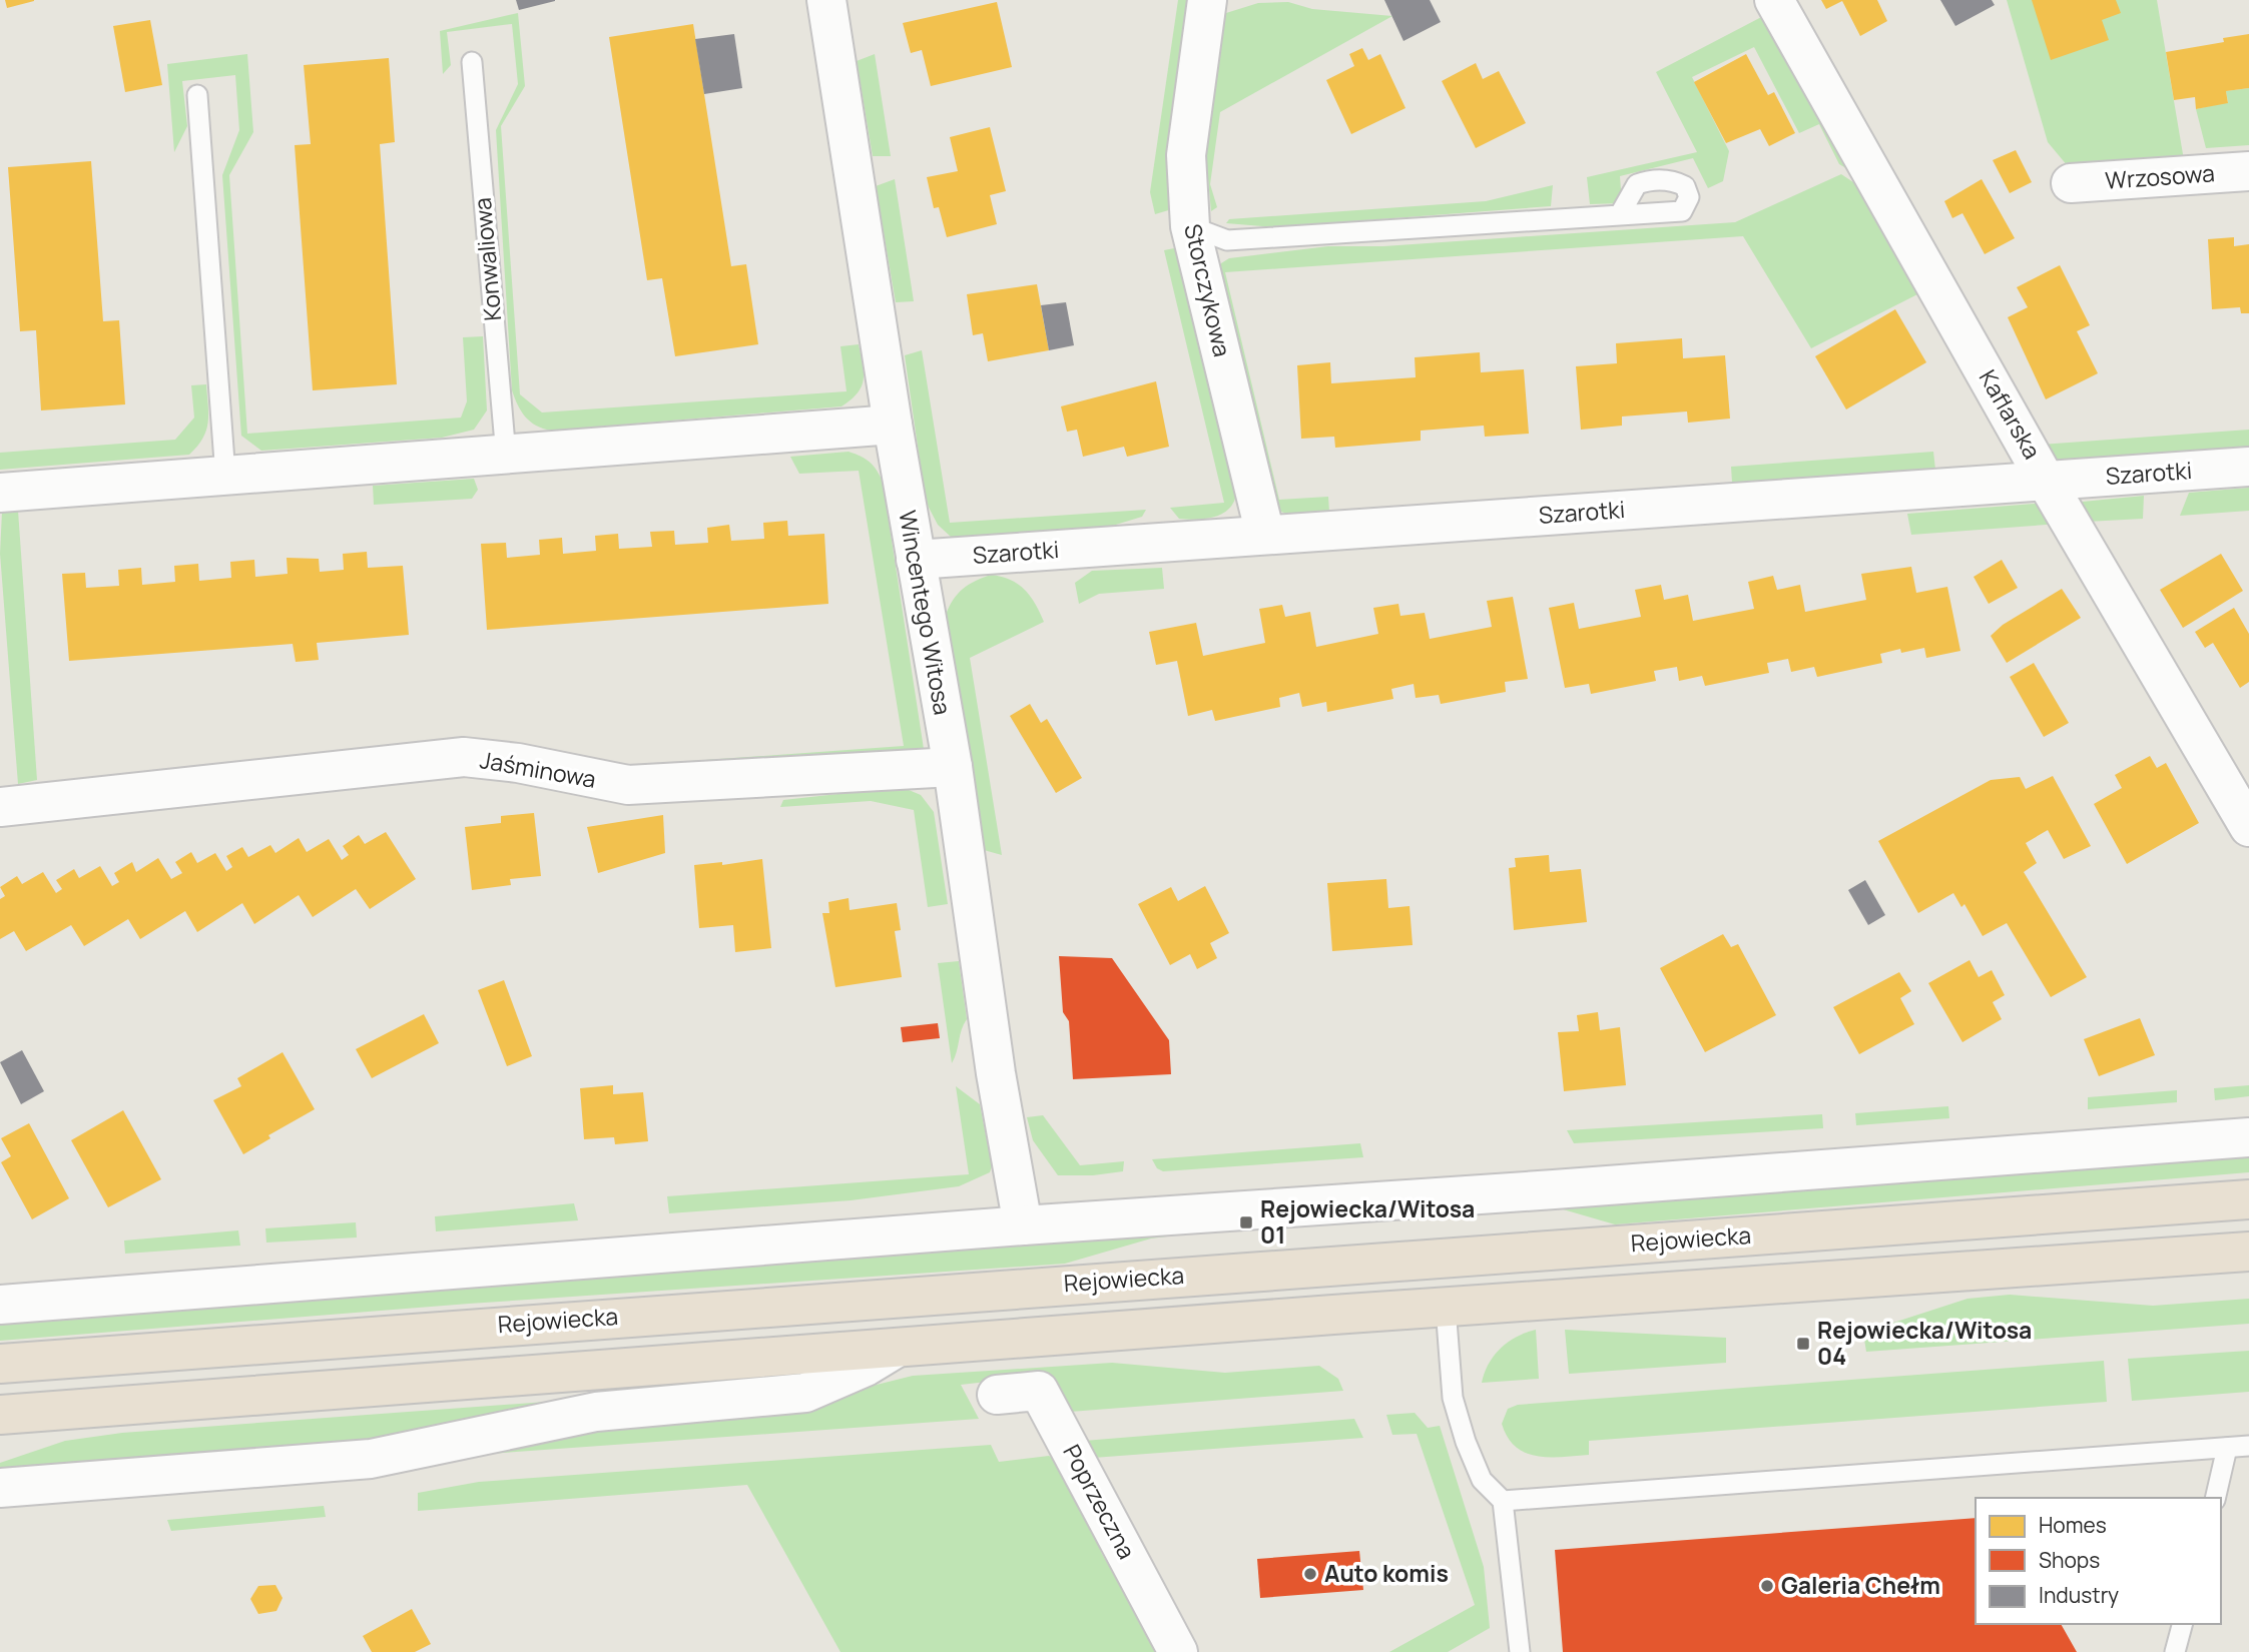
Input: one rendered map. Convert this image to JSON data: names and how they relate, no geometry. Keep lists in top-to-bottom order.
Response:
{
  "streets": {
    "highway": ["Rejowiecka"],
    "street": [
      "Wrzosowa",
      "Storczykowa",
      "Kaflarska",
      "Szarotki",
      "Wincentego Witosa",
      "Jaśminowa",
      "Poprzeczna"
    ],
    "lane": ["Konwaliowa"]
  },
  "crossings": [
    ["Storczykowa", "Szarotki"],
    ["Kaflarska", "Szarotki"],
    ["Szarotki", "Wincentego Witosa"],
    ["Wincentego Witosa", "Jaśminowa"]
  ],
  "places": {
    "transit": ["Rejowiecka/Witosa 01", "Rejowiecka/Witosa 04"],
    "other": ["Auto komis", "Galeria Chełm"]
  },
  "legend": ["Homes", "Shops", "Industry"]
}
